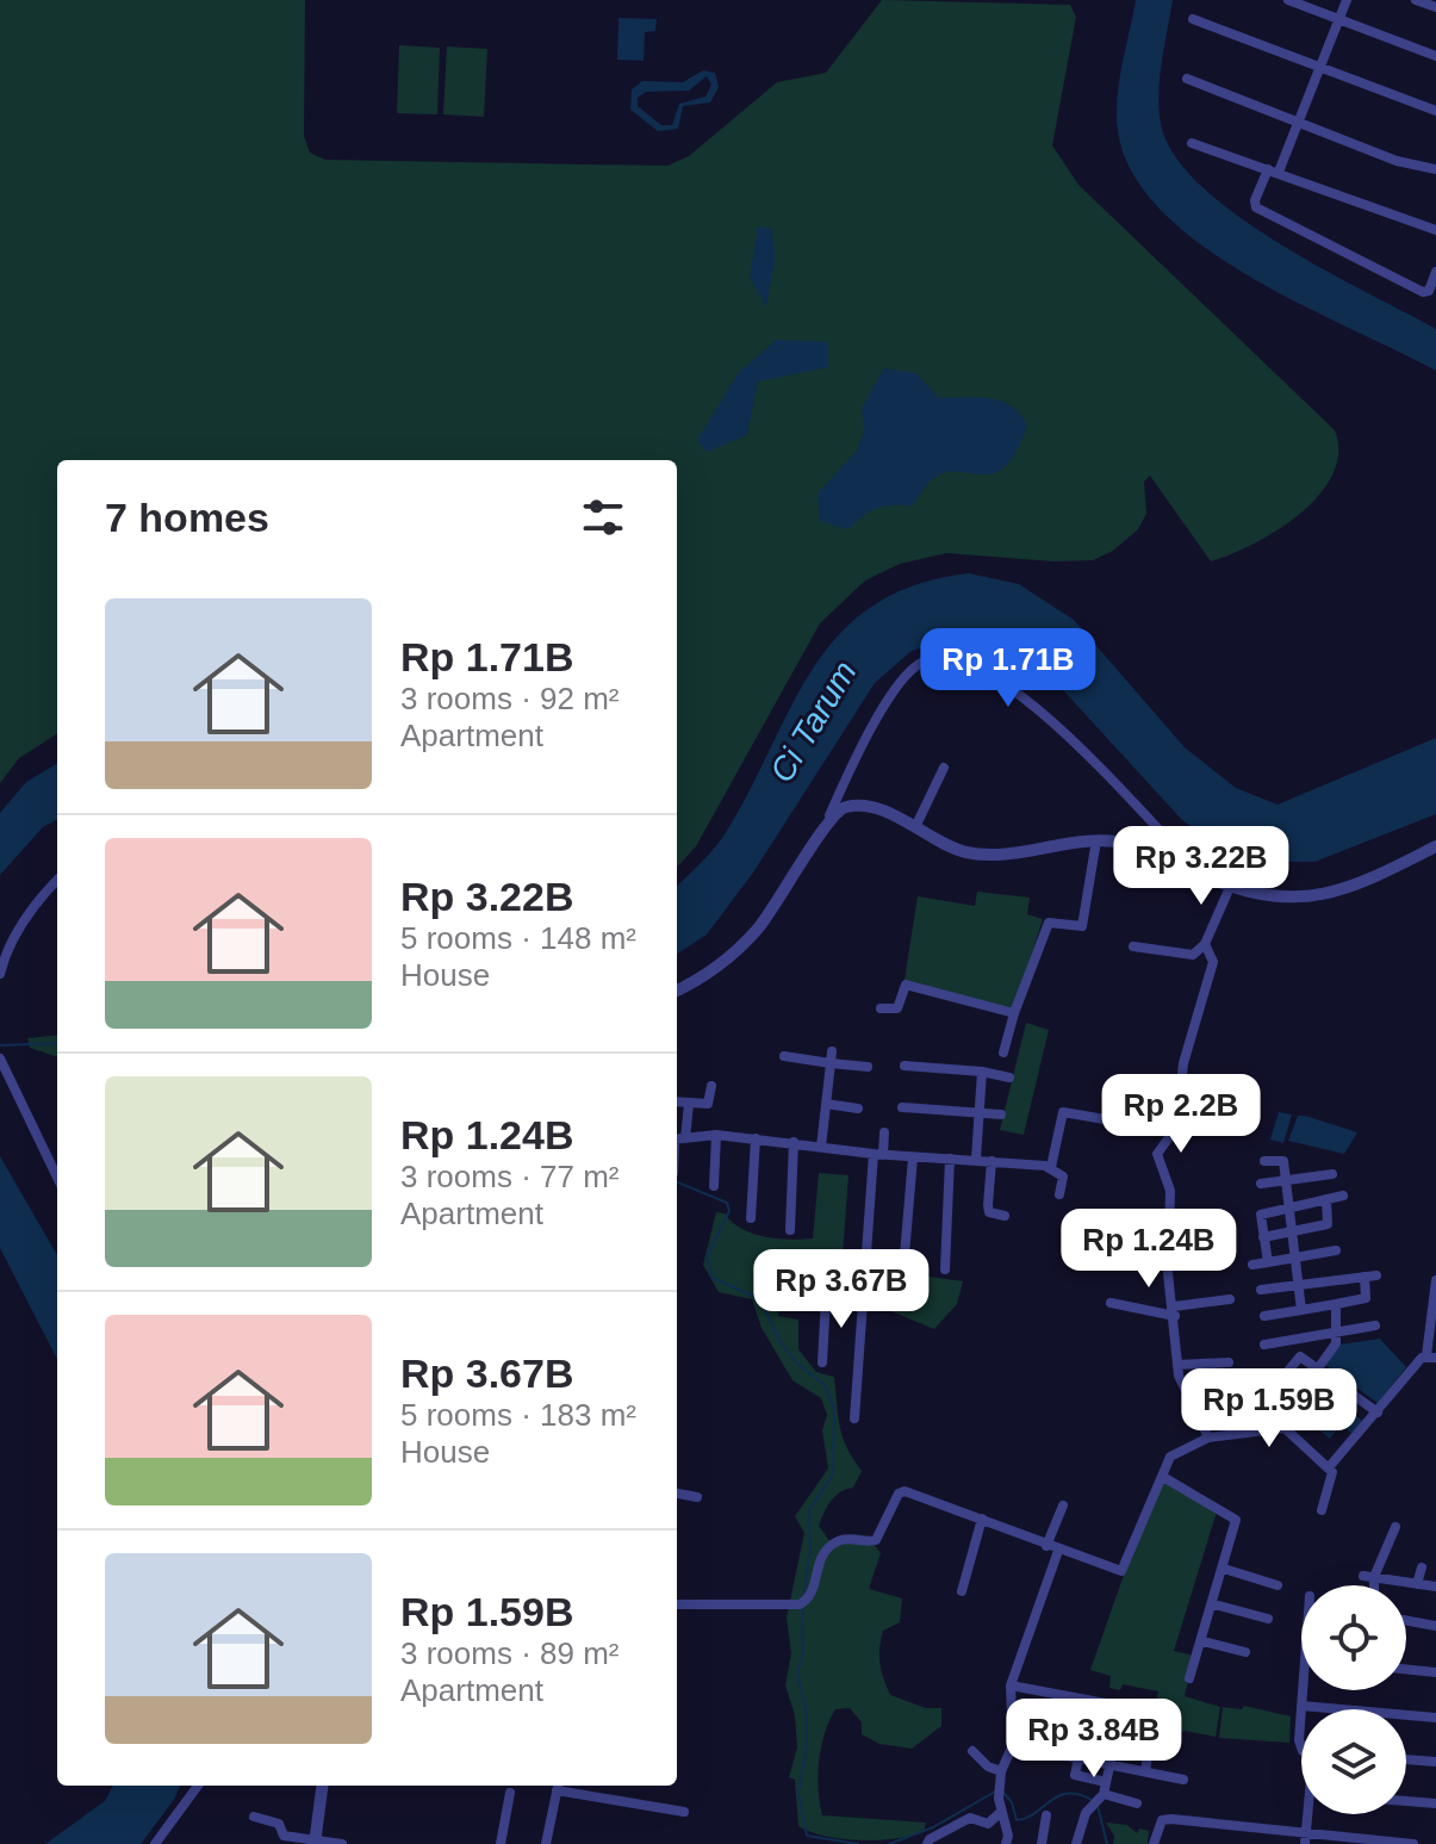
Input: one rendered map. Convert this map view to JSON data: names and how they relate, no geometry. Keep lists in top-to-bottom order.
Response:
{
  "water": ["Ci Tarum"],
  "page": {
    "heading": "7 homes",
    "list": [
      {
        "name": "Rp 1.71B",
        "note": "3 rooms · 92 m² · Apartment"
      },
      {
        "name": "Rp 3.22B",
        "note": "5 rooms · 148 m² · House"
      },
      {
        "name": "Rp 1.24B",
        "note": "3 rooms · 77 m² · Apartment"
      },
      {
        "name": "Rp 3.67B",
        "note": "5 rooms · 183 m² · House"
      },
      {
        "name": "Rp 1.59B",
        "note": "3 rooms · 89 m² · Apartment"
      }
    ],
    "price": [
      "Rp 1.71B",
      "Rp 3.22B",
      "Rp 2.2B",
      "Rp 1.24B",
      "Rp 3.67B",
      "Rp 1.59B",
      "Rp 3.84B"
    ]
  }
}
